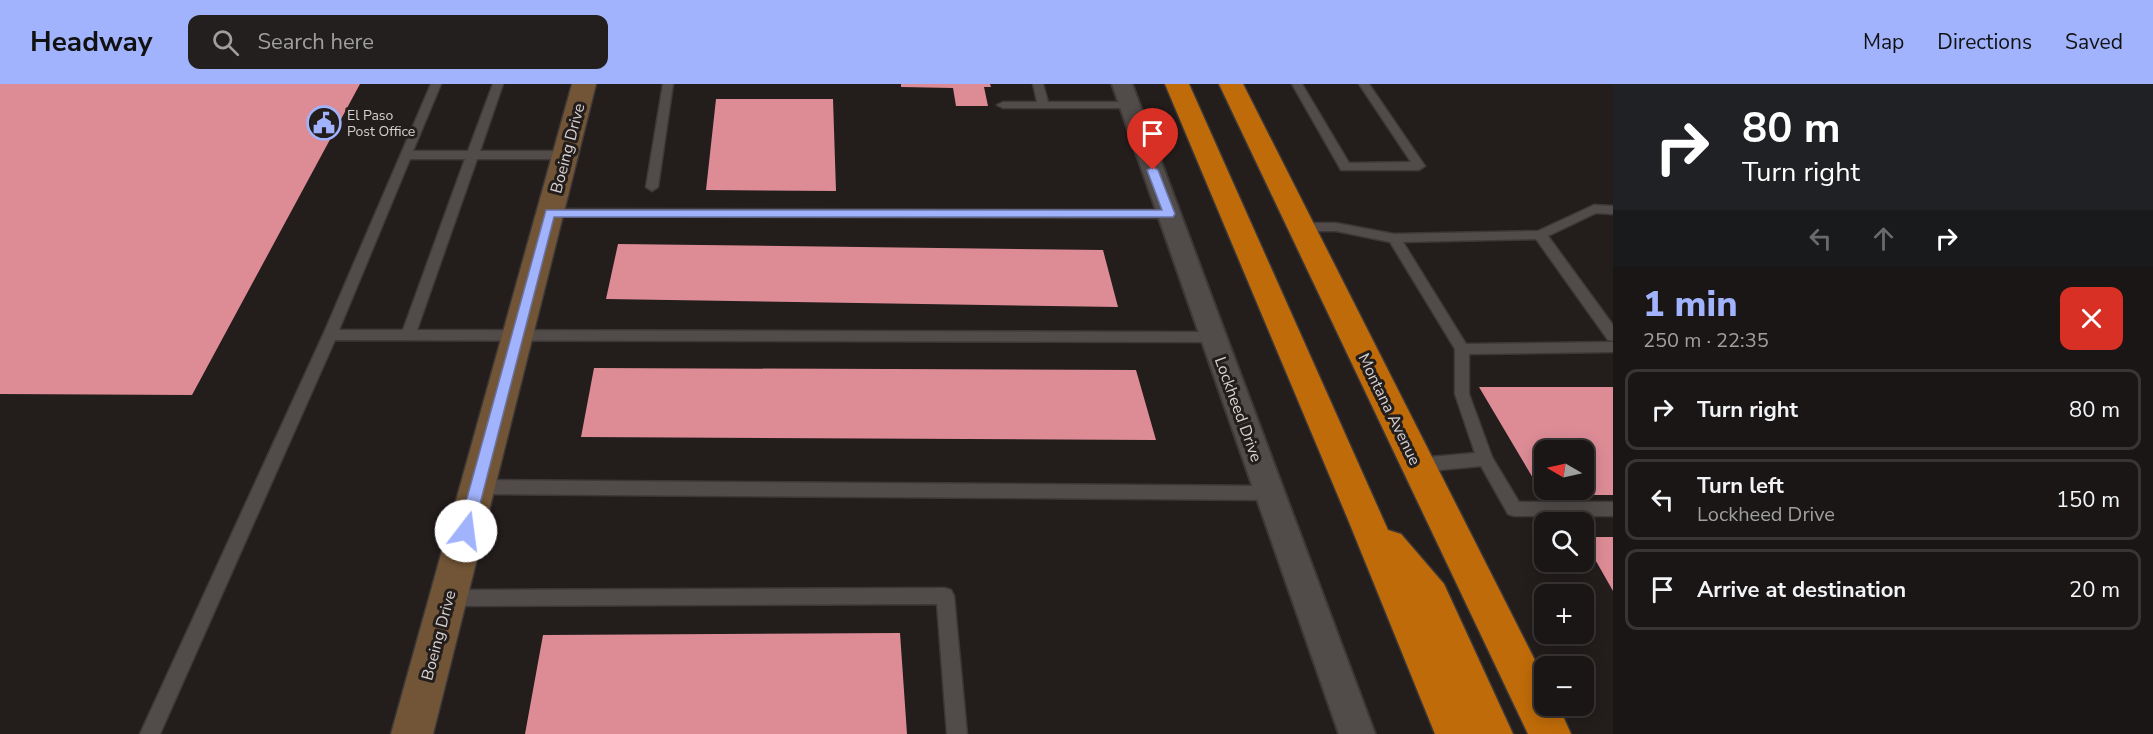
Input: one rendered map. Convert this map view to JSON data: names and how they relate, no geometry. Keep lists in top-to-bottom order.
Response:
{
  "streets": {
    "highway": ["Montana Avenue"],
    "street": ["Boeing Drive", "Lockheed Drive"]
  },
  "places": {
    "public building": ["El Paso Post Office"]
  },
  "north": "left",
  "page": {
    "header": "Headway",
    "search": "Search here",
    "nav": ["Map", "Directions", "Saved"],
    "turn": ["80 m", "Turn right"],
    "heading": ["1 min", "250 m · 22:35"],
    "list": [
      {
        "name": "Turn right",
        "value": "80 m"
      },
      {
        "name": "Turn left",
        "note": "Lockheed Drive",
        "value": "150 m"
      },
      {
        "name": "Arrive at destination",
        "value": "20 m"
      }
    ],
    "map_buttons": ["+", "−"]
  }
}
